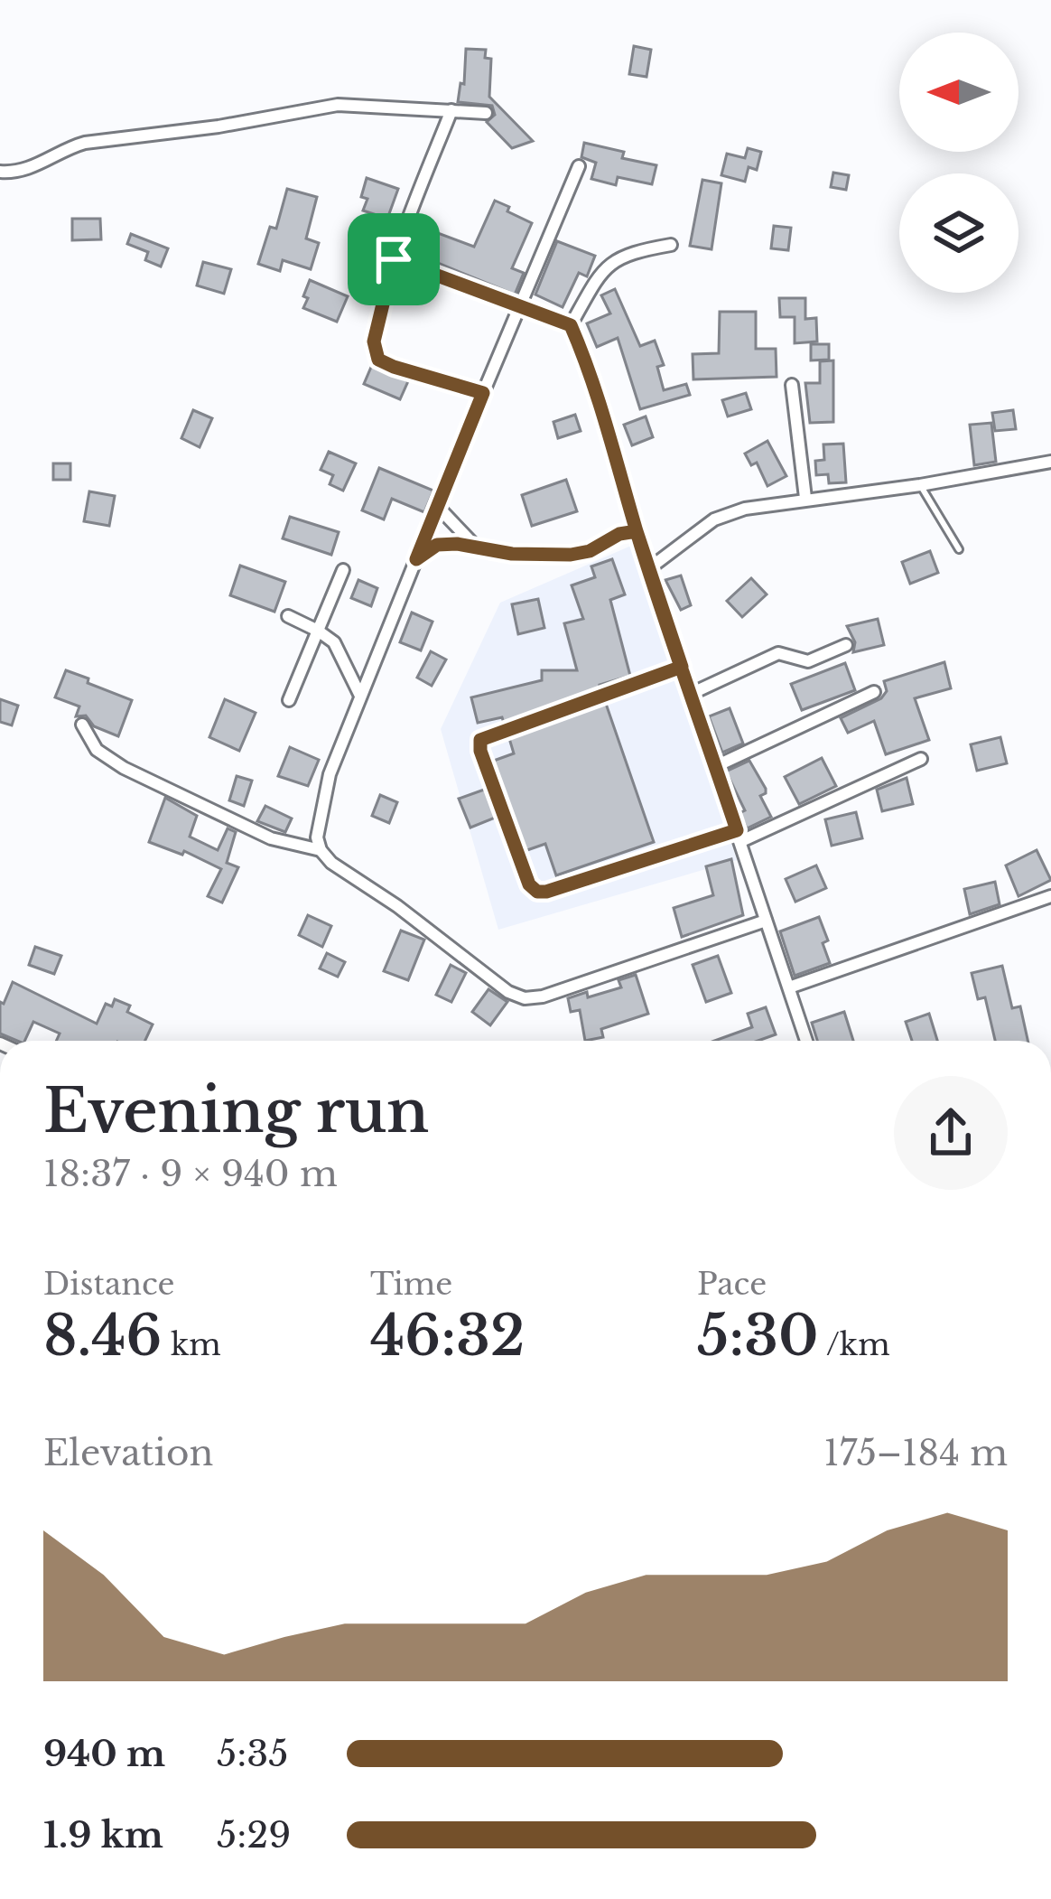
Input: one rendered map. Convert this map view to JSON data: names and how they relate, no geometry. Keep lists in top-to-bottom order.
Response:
{
  "north": "left",
  "page": {
    "heading": ["Evening run", "18:37 · 9 × 940 m"],
    "stats": [
      ["Distance", "8.46 km"],
      ["Time", "46:32"],
      ["Pace", "5:30 /km"]
    ],
    "chart": ["Elevation", "175–184 m"],
    "list": [
      {
        "name": "940 m",
        "note": "5:35"
      },
      {
        "name": "1.9 km",
        "note": "5:29"
      }
    ]
  }
}
